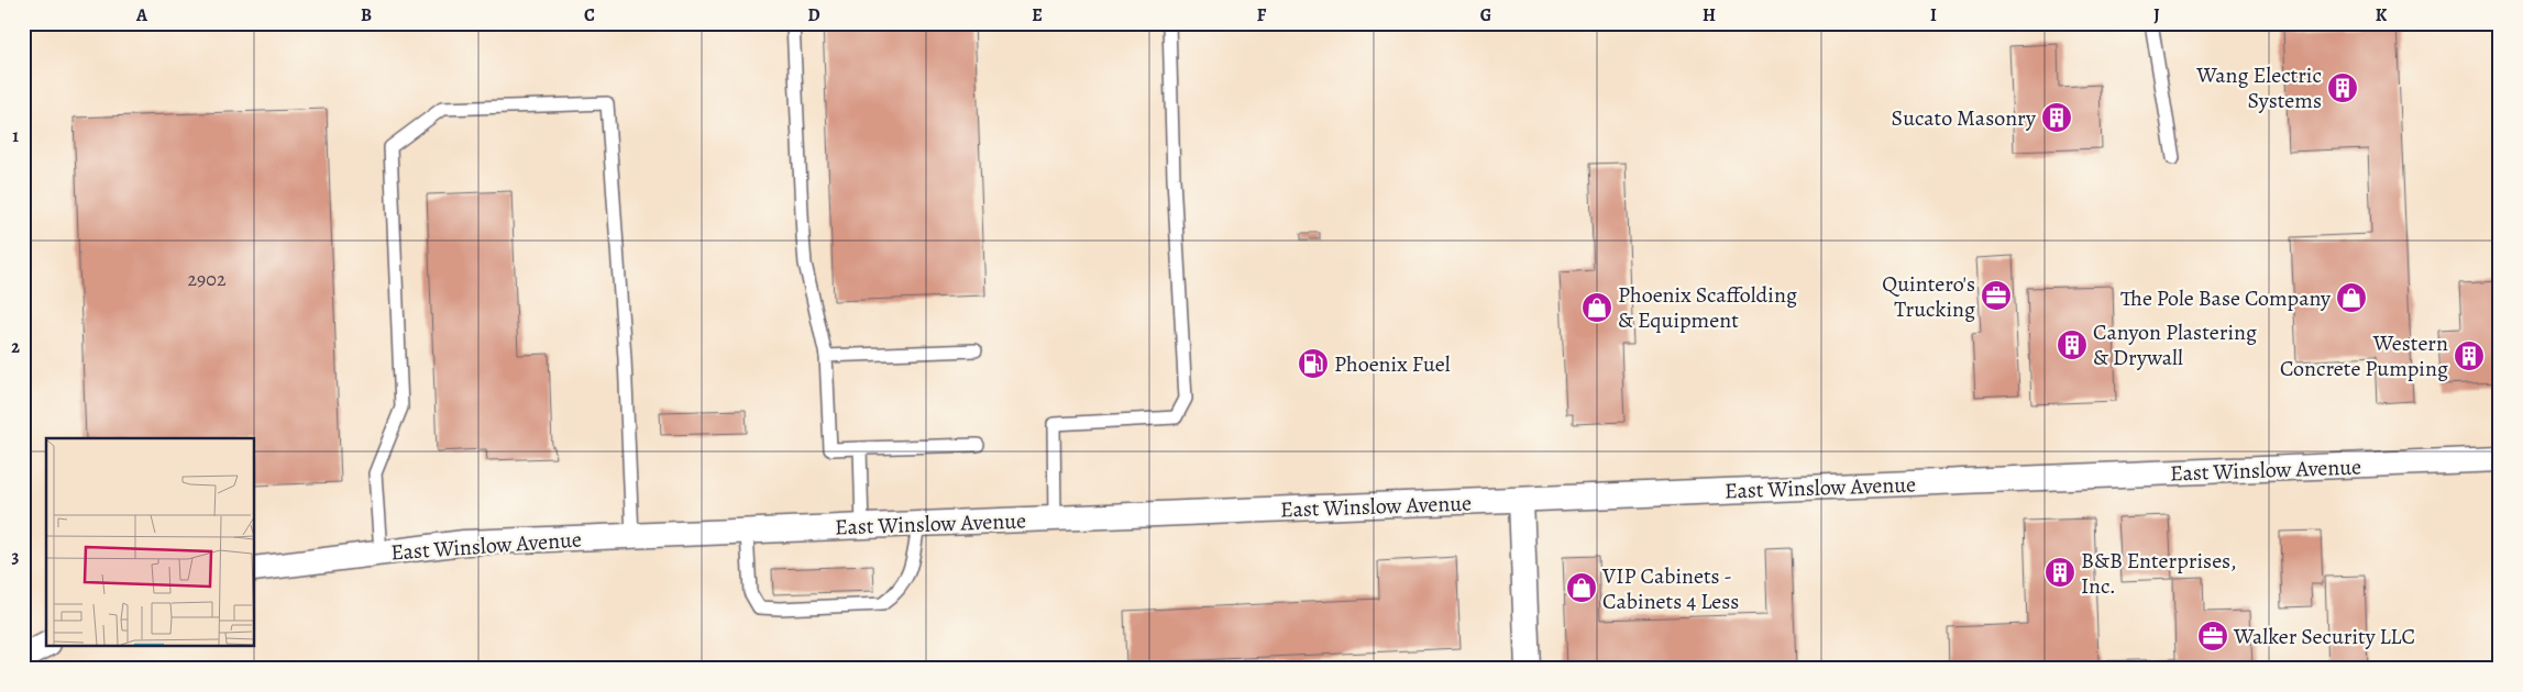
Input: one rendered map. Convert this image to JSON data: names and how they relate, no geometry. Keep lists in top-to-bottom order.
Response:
{
  "streets": {
    "street": ["East Winslow Avenue"]
  },
  "places": {
    "building": [
      "Wang Electric Systems",
      "Sucato Masonry",
      "Canyon Plastering & Drywall",
      "Western Concrete Pumping",
      "B&B Enterprises, Inc."
    ],
    "office": ["Quintero's Trucking", "Walker Security LLC"],
    "shop": ["The Pole Base Company", "Phoenix Scaffolding & Equipment", "VIP Cabinets - Cabinets 4 Less"],
    "fuel station": ["Phoenix Fuel"]
  },
  "house_numbers": ["2902"],
  "grid": {
    "columns": [
      "A",
      "B",
      "C",
      "D",
      "E",
      "F",
      "G",
      "H",
      "I",
      "J",
      "K"
    ],
    "rows": ["1", "2", "3"]
  }
}
